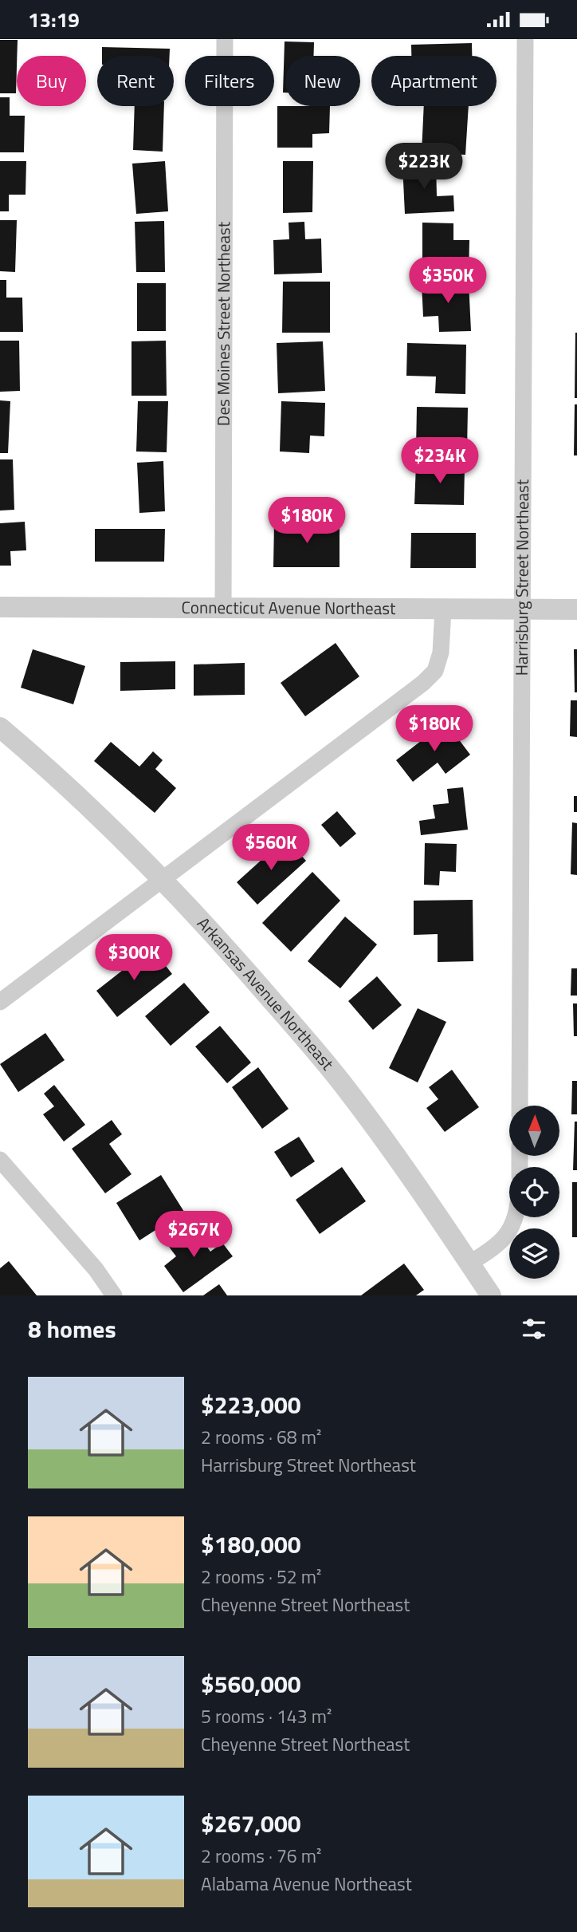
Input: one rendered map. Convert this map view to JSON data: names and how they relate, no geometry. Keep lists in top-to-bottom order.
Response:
{
  "streets": {
    "street": [
      "Des Moines Street Northeast",
      "Harrisburg Street Northeast",
      "Connecticut Avenue Northeast",
      "Arkansas Avenue Northeast"
    ]
  },
  "crossings": [
    ["Des Moines Street Northeast", "Connecticut Avenue Northeast"],
    ["Harrisburg Street Northeast", "Connecticut Avenue Northeast"]
  ],
  "north": "top",
  "page": {
    "status": "13:19",
    "chip": [
      "Buy",
      "Rent",
      "Filters",
      "New",
      "Apartment"
    ],
    "price": [
      "$223K",
      "$350K",
      "$234K",
      "$180K",
      "$180K",
      "$560K",
      "$300K",
      "$267K"
    ],
    "heading": "8 homes",
    "list": [
      {
        "name": "$223,000",
        "note": "2 rooms · 68 m² · Harrisburg Street Northeast"
      },
      {
        "name": "$180,000",
        "note": "2 rooms · 52 m² · Cheyenne Street Northeast"
      },
      {
        "name": "$560,000",
        "note": "5 rooms · 143 m² · Cheyenne Street Northeast"
      },
      {
        "name": "$267,000",
        "note": "2 rooms · 76 m² · Alabama Avenue Northeast"
      }
    ]
  }
}
